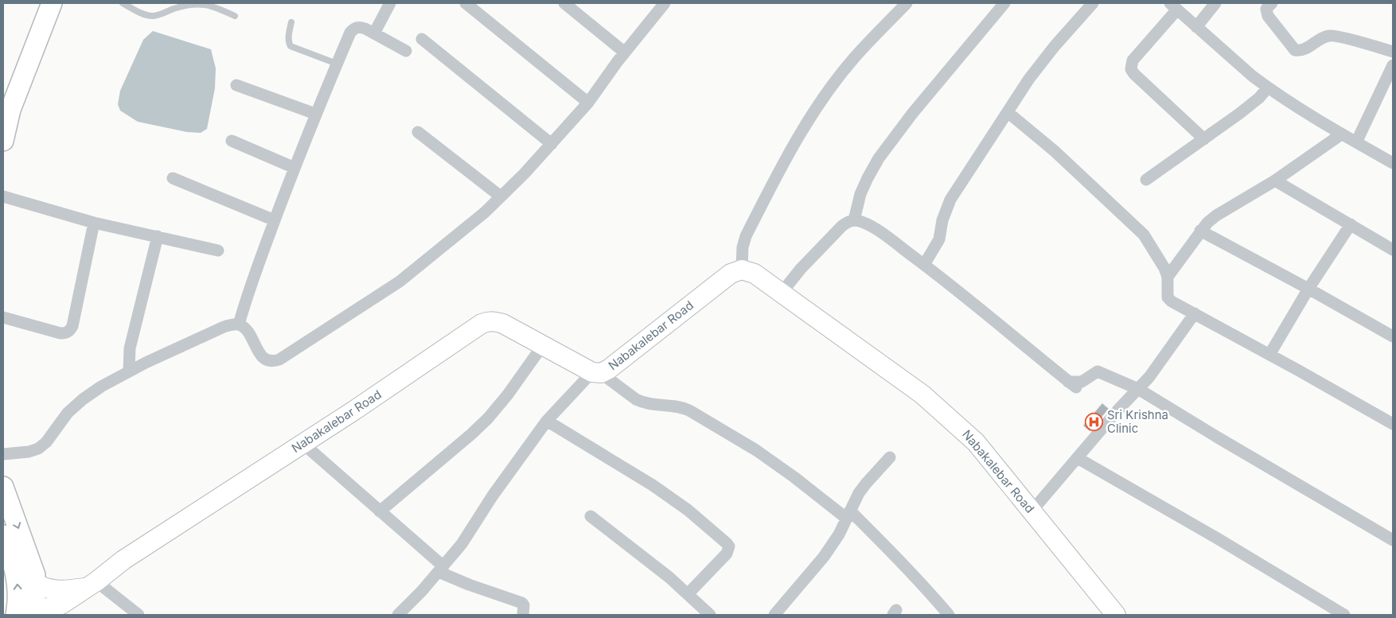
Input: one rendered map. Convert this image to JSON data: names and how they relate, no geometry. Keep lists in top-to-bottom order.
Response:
{
  "streets": {
    "main road": ["Nabakalebar Road"]
  },
  "places": {
    "hospital": ["Sri Krishna Clinic"]
  }
}
